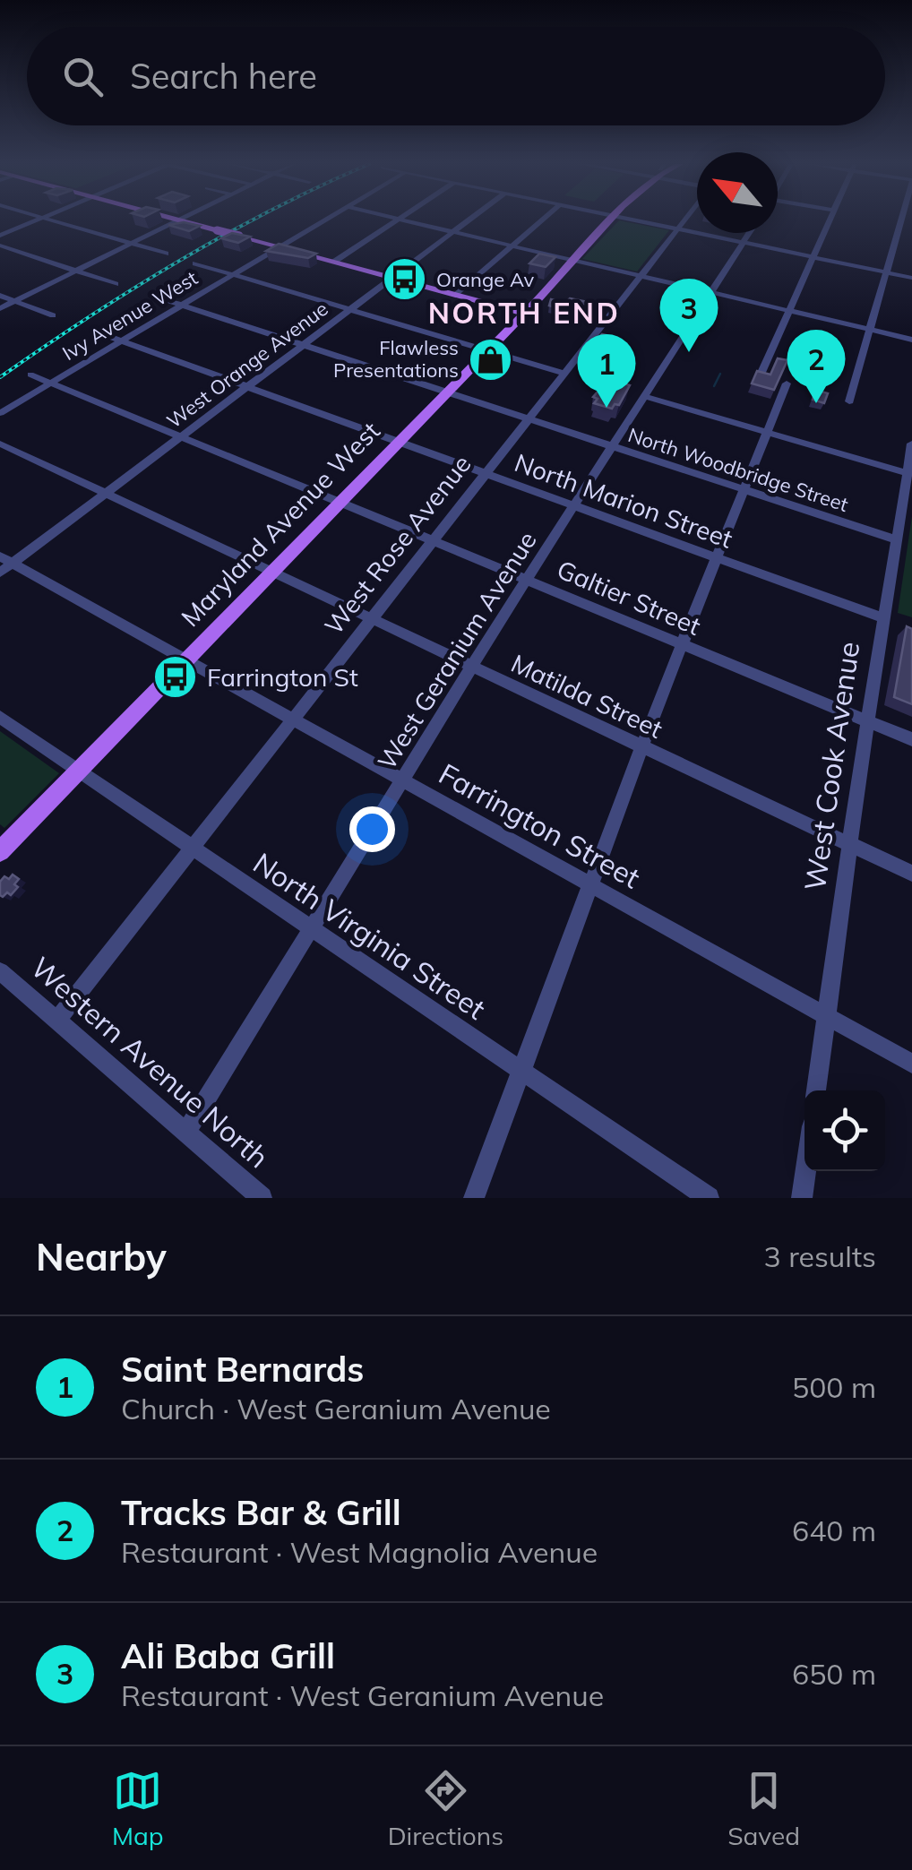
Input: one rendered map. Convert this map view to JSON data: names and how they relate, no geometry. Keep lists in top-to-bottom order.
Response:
{
  "streets": {
    "main road": ["Maryland Avenue West"],
    "street": [
      "Ivy Avenue West",
      "West Orange Avenue",
      "North Woodbridge Street",
      "North Marion Street",
      "West Rose Avenue",
      "Galtier Street",
      "West Geranium Avenue",
      "Matilda Street",
      "West Cook Avenue",
      "Farrington Street",
      "North Virginia Street",
      "Western Avenue North"
    ]
  },
  "crossings": [
    ["Ivy Avenue West", "North Woodbridge Street"],
    ["Ivy Avenue West", "North Marion Street"],
    ["Ivy Avenue West", "Galtier Street"],
    ["West Orange Avenue", "North Woodbridge Street"],
    ["West Orange Avenue", "North Marion Street"],
    ["West Orange Avenue", "Galtier Street"],
    ["West Orange Avenue", "Matilda Street"],
    ["West Orange Avenue", "Farrington Street"],
    ["North Woodbridge Street", "Maryland Avenue West"],
    ["North Woodbridge Street", "West Rose Avenue"],
    ["North Woodbridge Street", "West Geranium Avenue"],
    ["North Woodbridge Street", "West Cook Avenue"],
    ["North Marion Street", "Maryland Avenue West"],
    ["North Marion Street", "West Rose Avenue"],
    ["North Marion Street", "West Geranium Avenue"],
    ["North Marion Street", "West Cook Avenue"],
    ["Maryland Avenue West", "Galtier Street"],
    ["Maryland Avenue West", "Matilda Street"],
    ["Maryland Avenue West", "Farrington Street"],
    ["Maryland Avenue West", "North Virginia Street"],
    ["West Rose Avenue", "Galtier Street"],
    ["West Rose Avenue", "Matilda Street"],
    ["West Rose Avenue", "Farrington Street"],
    ["West Rose Avenue", "North Virginia Street"],
    ["West Rose Avenue", "Western Avenue North"],
    ["Galtier Street", "West Geranium Avenue"],
    ["Galtier Street", "West Cook Avenue"],
    ["West Geranium Avenue", "Matilda Street"],
    ["West Geranium Avenue", "Farrington Street"],
    ["West Geranium Avenue", "North Virginia Street"],
    ["West Geranium Avenue", "Western Avenue North"],
    ["Matilda Street", "West Cook Avenue"],
    ["West Cook Avenue", "Farrington Street"]
  ],
  "districts": ["NORTH END"],
  "places": {
    "bus stop": ["Orange Av", "Farrington St"],
    "shop": ["Flawless Presentations"]
  },
  "north": "top left",
  "page": {
    "search": "Search here",
    "pins": ["3", "2", "1"],
    "heading": ["Nearby", "3 results"],
    "list": [
      {
        "mark": "1",
        "name": "Saint Bernards",
        "note": "Church · West Geranium Avenue",
        "value": "500 m"
      },
      {
        "mark": "2",
        "name": "Tracks Bar & Grill",
        "note": "Restaurant · West Magnolia Avenue",
        "value": "640 m"
      },
      {
        "mark": "3",
        "name": "Ali Baba Grill",
        "note": "Restaurant · West Geranium Avenue",
        "value": "650 m"
      }
    ],
    "nav": ["Map", "Directions", "Saved"]
  }
}
